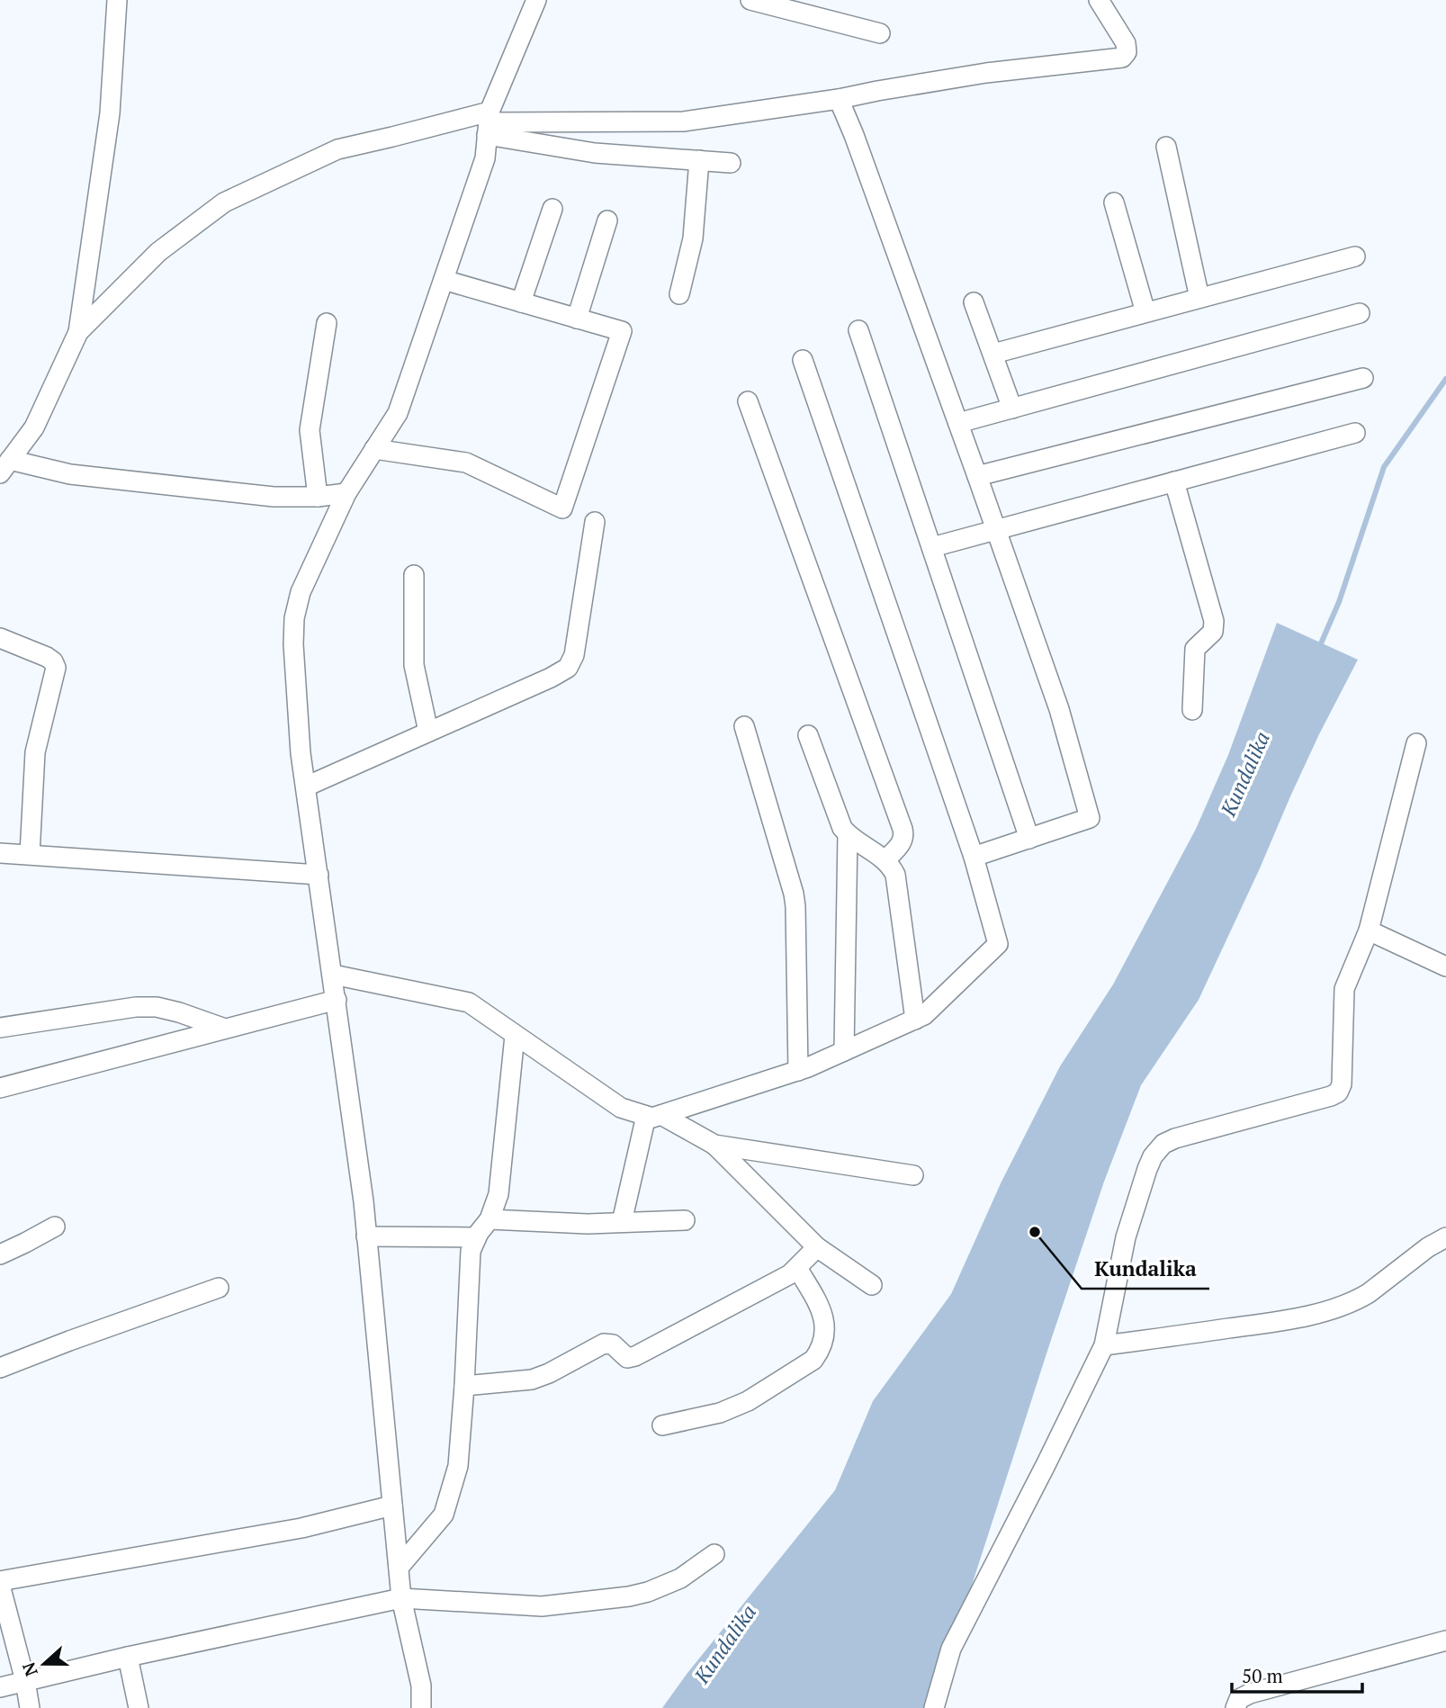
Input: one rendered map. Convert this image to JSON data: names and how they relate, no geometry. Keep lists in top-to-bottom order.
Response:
{
  "water": ["Kundalika"],
  "places": ["Kundalika"],
  "scale_bar": "50 m",
  "north": "left"
}
